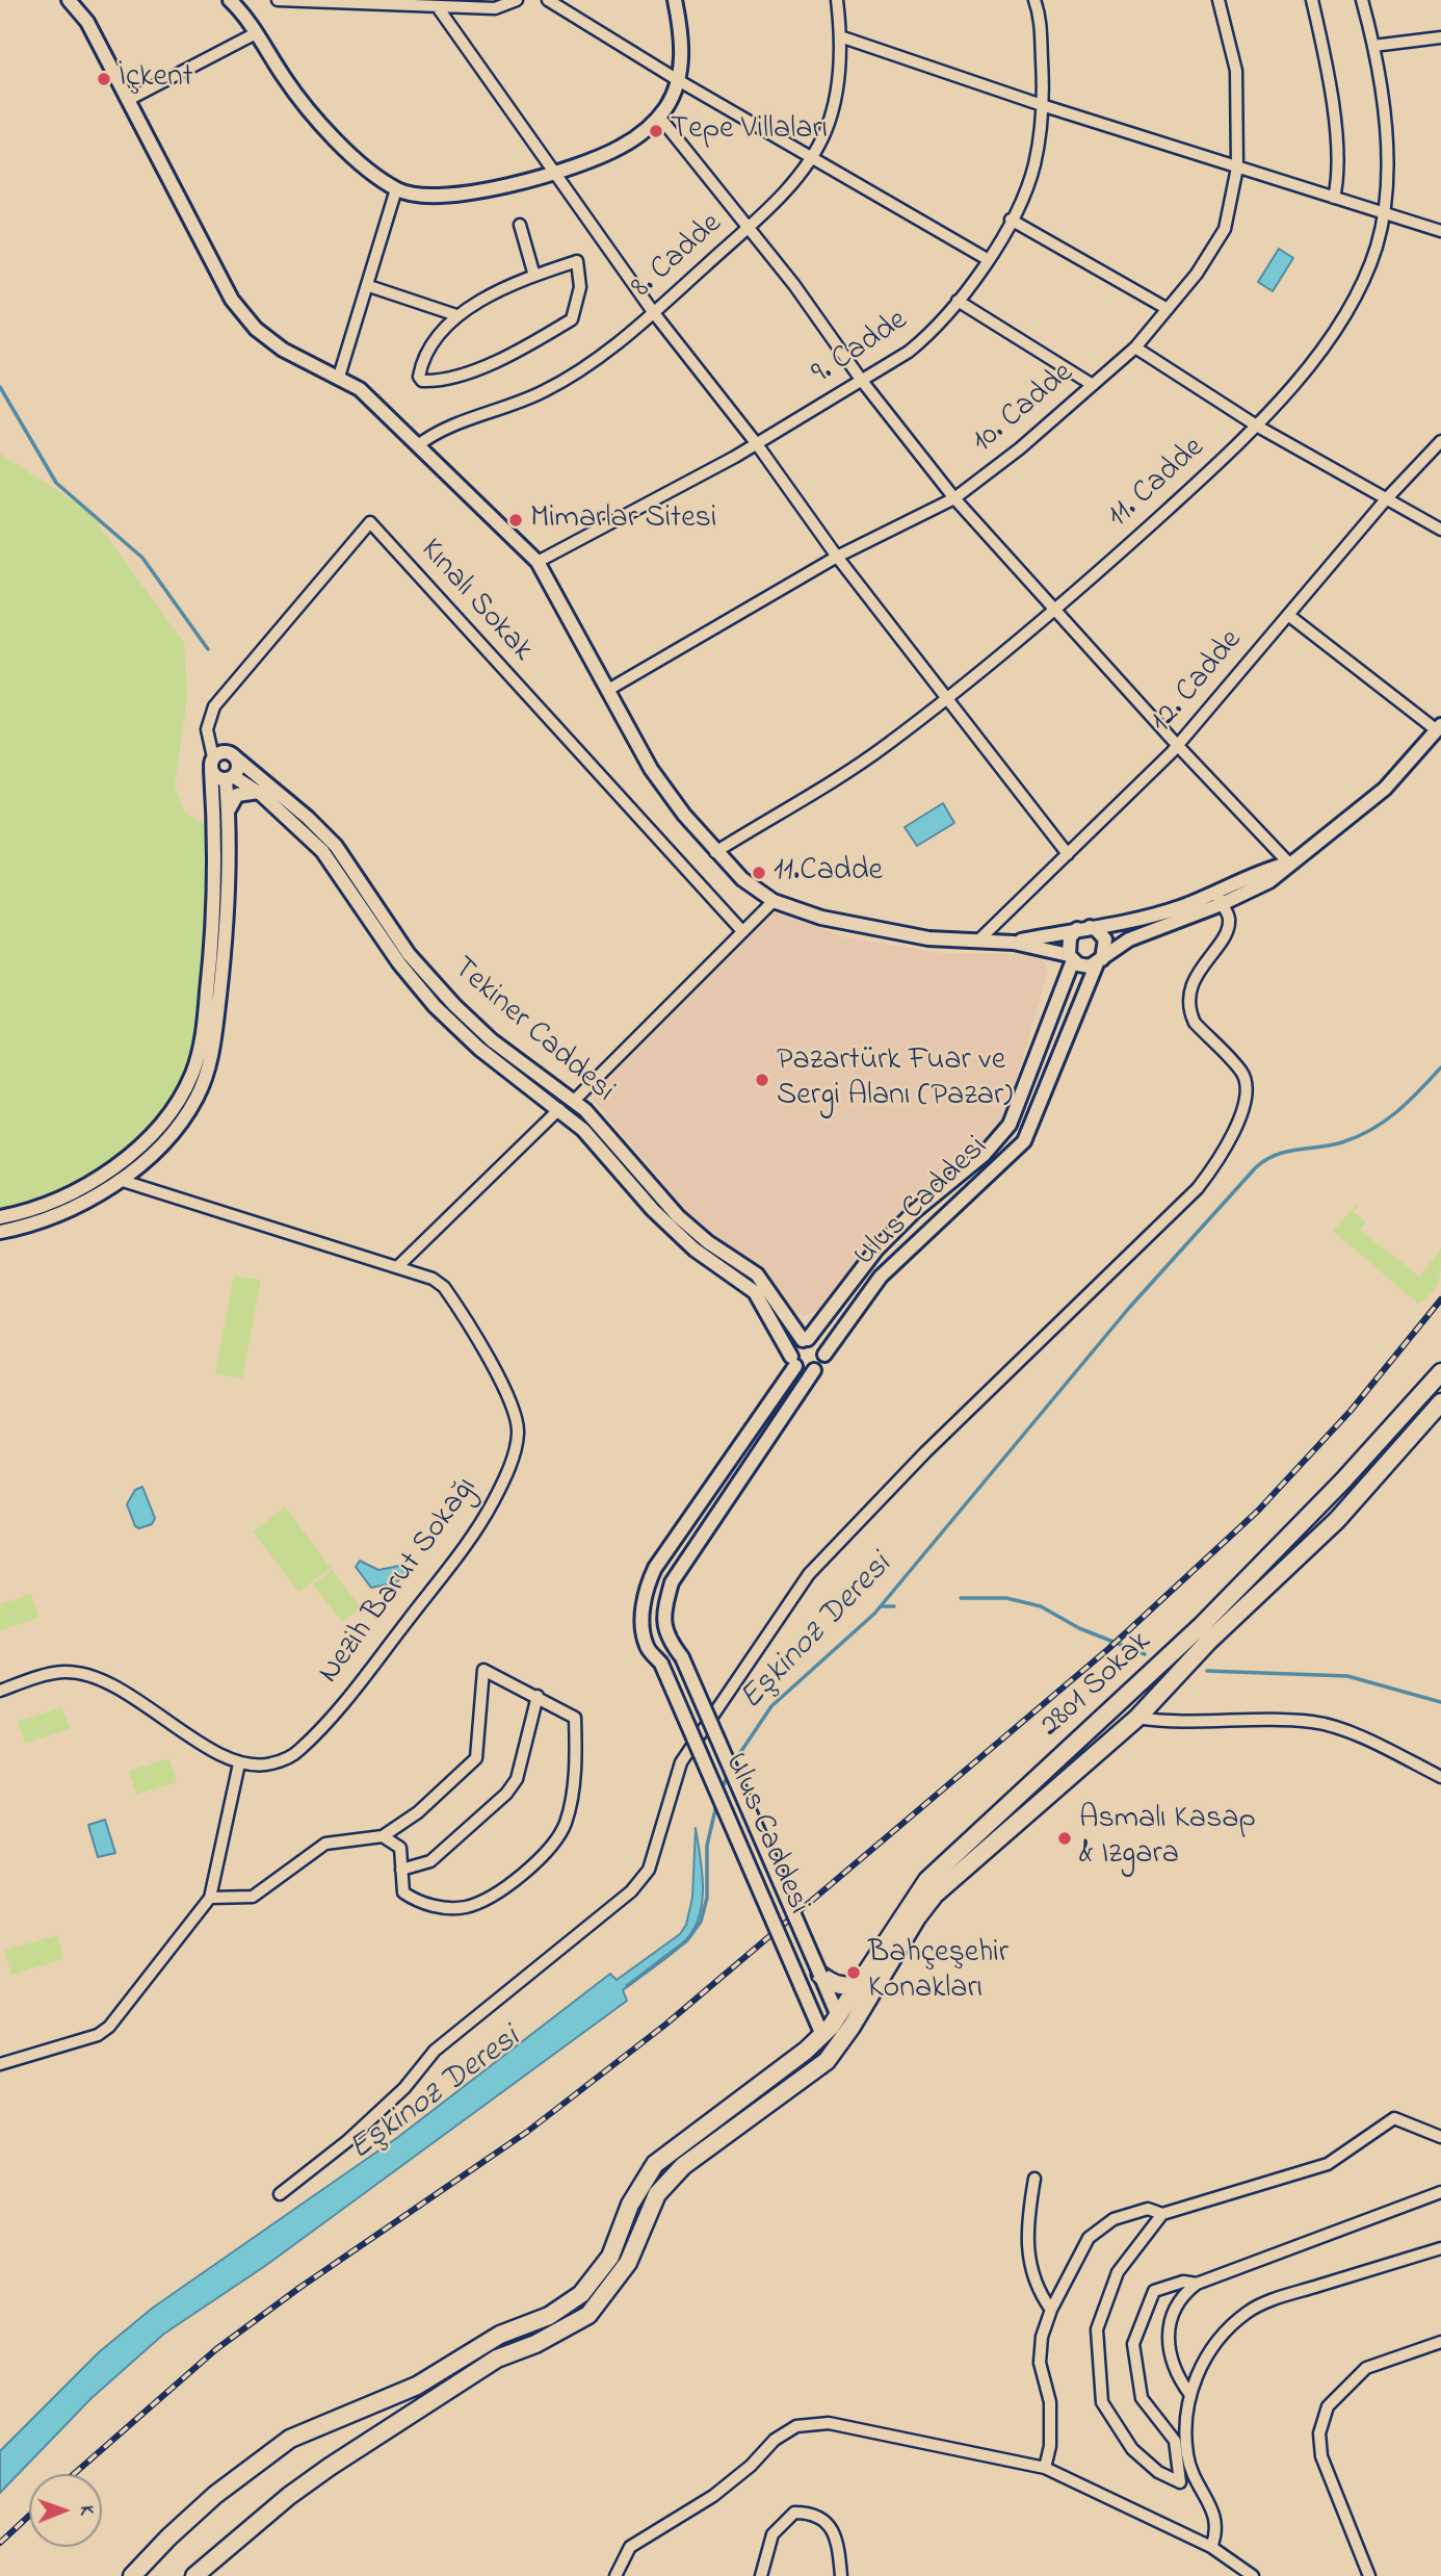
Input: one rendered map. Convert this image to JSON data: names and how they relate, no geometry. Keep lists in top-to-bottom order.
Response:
{
  "streets": {
    "main road": ["2801 Sokak"],
    "street": [
      "8. Cadde",
      "9. Cadde",
      "10. Cadde",
      "11. Cadde",
      "Kınalı Sokak",
      "12. Cadde",
      "Tekiner Caddesi",
      "Ulus Caddesi",
      "Nezih Barut Sokağı"
    ]
  },
  "crossings": [
    ["Kınalı Sokak", "Tekiner Caddesi"],
    ["Tekiner Caddesi", "Ulus Caddesi"],
    ["Ulus Caddesi", "2801 Sokak"]
  ],
  "water": ["Eşkinoz Deresi"],
  "places": [
    "İçkent",
    "Tepe Villaları",
    "Mimarlar Sitesi",
    "11.Cadde",
    "Pazartürk Fuar ve Sergi Alanı (Pazar)",
    "Asmalı Kasap & Izgara",
    "Bahçeşehir Konakları"
  ],
  "north": "right"
}
